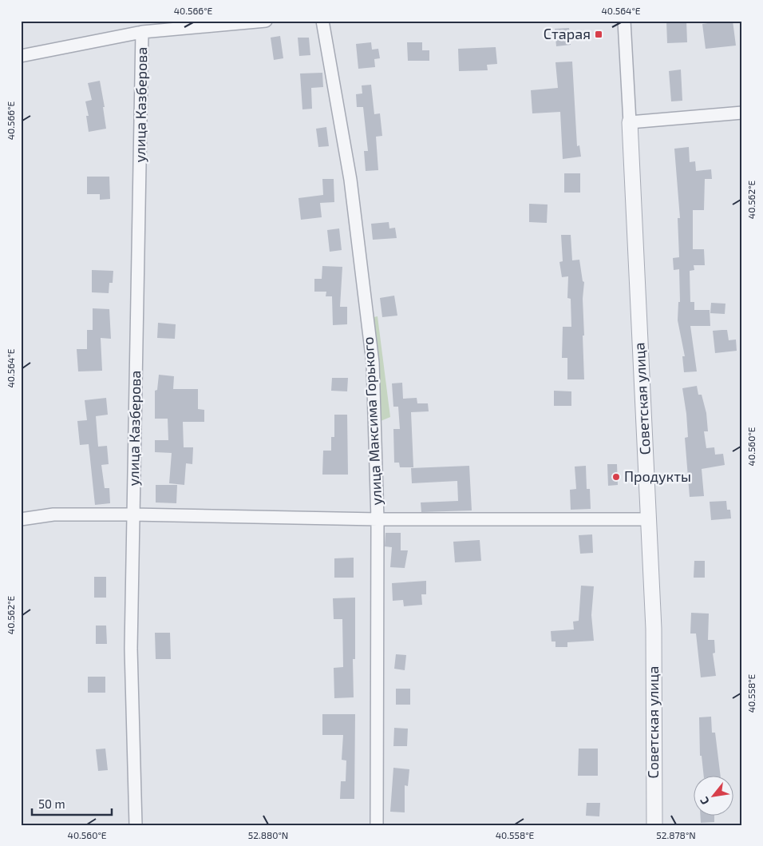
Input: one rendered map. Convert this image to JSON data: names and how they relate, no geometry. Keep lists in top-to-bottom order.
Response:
{
  "streets": {
    "street": ["улица Казберова", "Советская улица", "улица Максима Горького"]
  },
  "places": {
    "transit": ["Старая"],
    "other": ["Продукты"]
  },
  "scale_bar": "50 m",
  "north": "bottom left",
  "coordinates": [
    "40.566°E",
    "40.564°E",
    "40.562°E",
    "40.560°E",
    "40.558°E",
    "52.880°N",
    "52.878°N"
  ]
}
